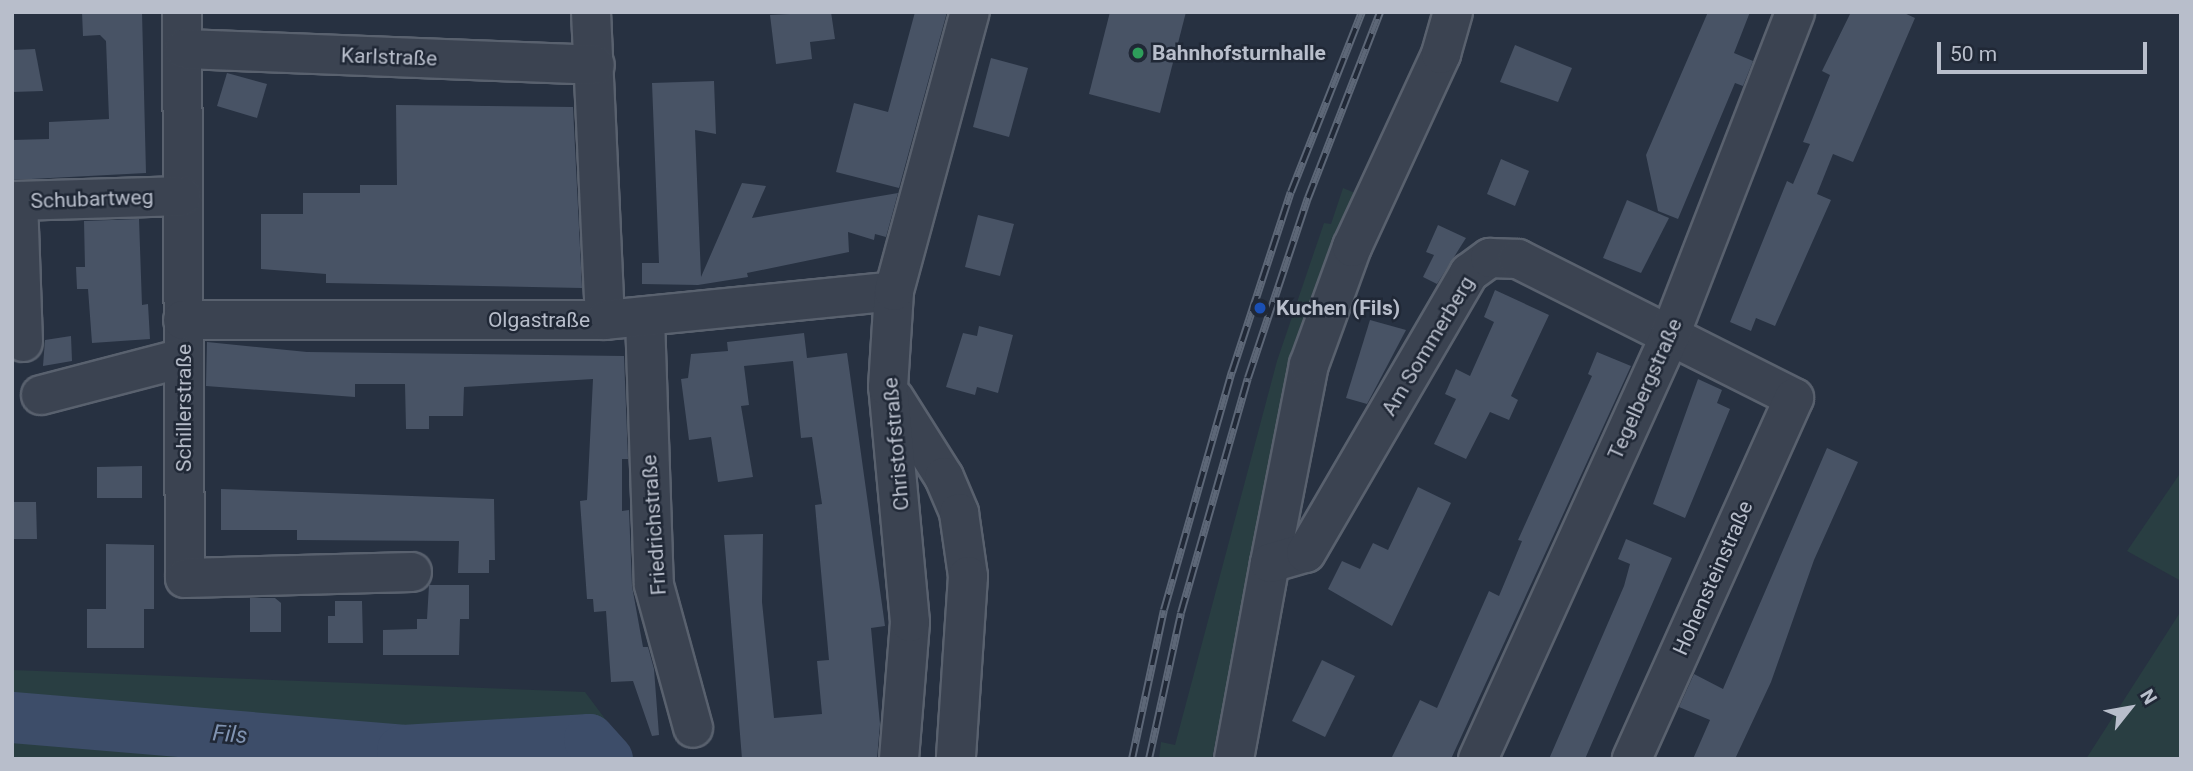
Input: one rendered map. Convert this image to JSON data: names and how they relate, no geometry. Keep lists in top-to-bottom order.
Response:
{
  "streets": {
    "street": [
      "Karlstraße",
      "Schubartweg",
      "Olgastraße",
      "Am Sommerberg",
      "Tegelbergstraße",
      "Schillerstraße",
      "Christofstraße",
      "Friedrichstraße",
      "Hohensteinstraße"
    ]
  },
  "crossings": [
    ["Karlstraße", "Schillerstraße"],
    ["Schubartweg", "Schillerstraße"],
    ["Olgastraße", "Schillerstraße"],
    ["Olgastraße", "Christofstraße"],
    ["Olgastraße", "Friedrichstraße"],
    ["Am Sommerberg", "Tegelbergstraße"],
    ["Am Sommerberg", "Hohensteinstraße"]
  ],
  "water": ["Fils"],
  "places": ["Bahnhofsturnhalle", "Kuchen (Fils)"],
  "scale_bar": "50 m",
  "north": "top right"
}
